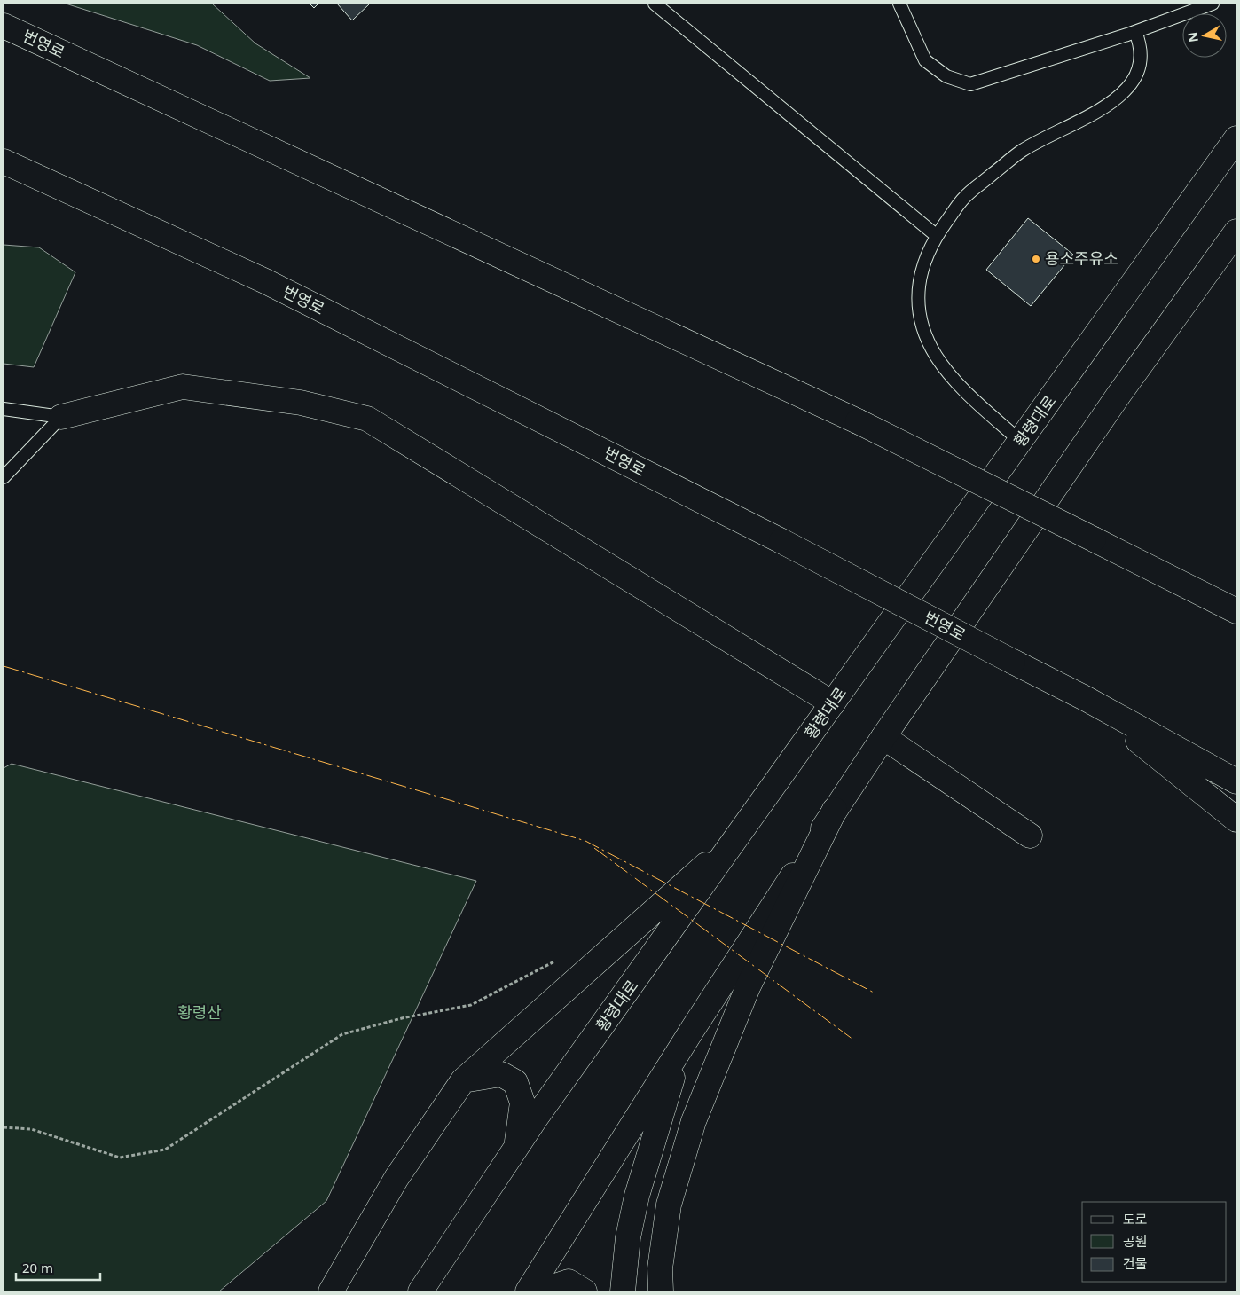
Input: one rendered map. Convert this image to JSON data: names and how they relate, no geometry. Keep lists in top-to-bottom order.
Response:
{
  "streets": {
    "main road": ["번영로", "황령대로"]
  },
  "parks": ["황령산"],
  "places": ["용소주유소"],
  "legend": ["도로", "공원", "건물"],
  "scale_bar": "20 m",
  "north": "left"
}
